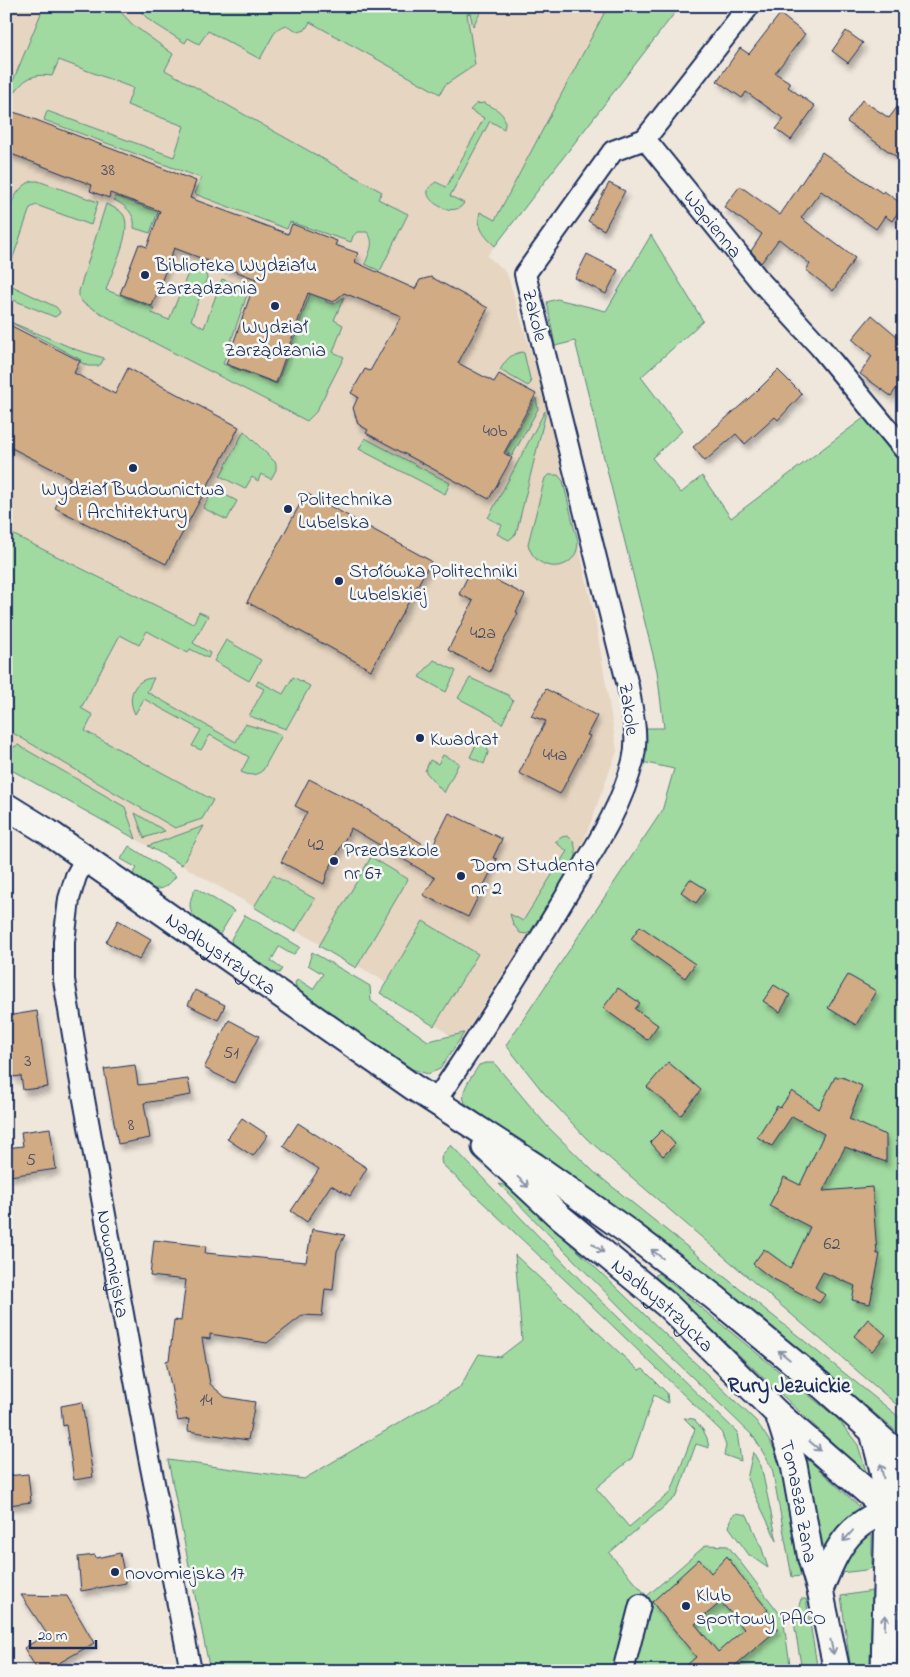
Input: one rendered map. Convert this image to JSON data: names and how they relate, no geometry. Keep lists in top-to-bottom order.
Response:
{
  "streets": {
    "street": [
      "Wapienna",
      "Zakole",
      "Nadbystrzycka",
      "Nowomiejska",
      "Tomasza Zana"
    ]
  },
  "crossings": [
    ["Wapienna", "Zakole"],
    ["Zakole", "Nadbystrzycka"],
    ["Nadbystrzycka", "Nowomiejska"],
    ["Nadbystrzycka", "Tomasza Zana"]
  ],
  "districts": ["Rury Jezuickie"],
  "places": [
    "Biblioteka Wydziału Zarządzania",
    "Wydział Zarządzania",
    "Wydział Budownictwa i Architektury",
    "Politechnika Lubelska",
    "Stołówka Politechniki Lubelskiej",
    "Kwadrat",
    "Przedszkole nr 67",
    "Dom Studenta nr 2",
    "novomiejska 17",
    "Klub sportowy PACO"
  ],
  "house_numbers": [
    "38",
    "40b",
    "42a",
    "44a",
    "42",
    "51",
    "3",
    "8",
    "5",
    "62",
    "14"
  ],
  "scale_bar": "20 m"
}
